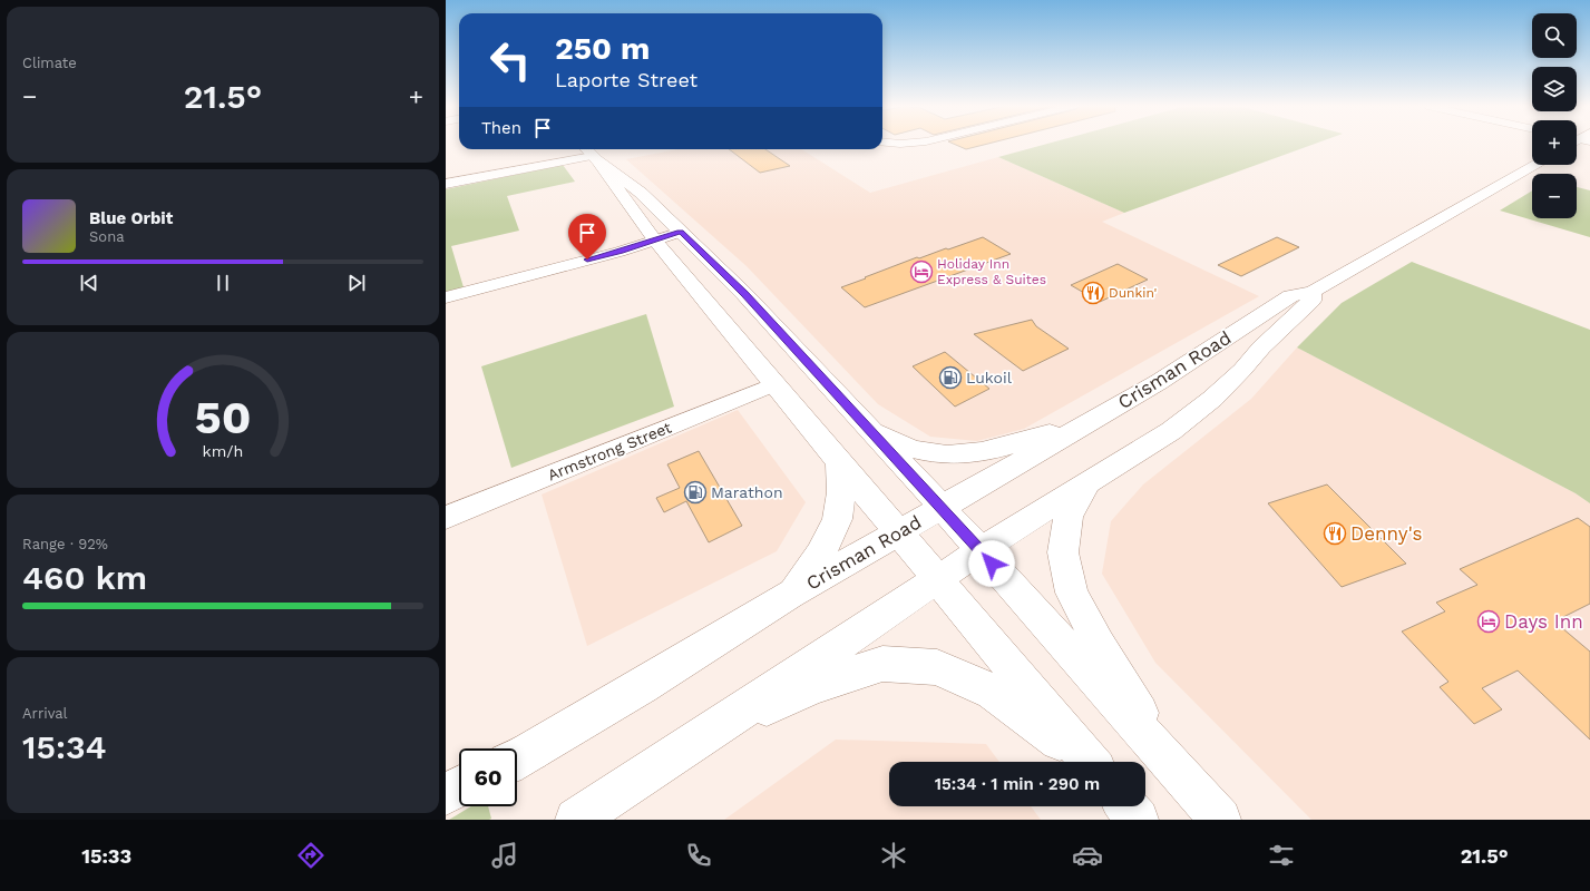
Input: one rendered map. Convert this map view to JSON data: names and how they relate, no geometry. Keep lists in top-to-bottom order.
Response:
{
  "streets": {
    "main road": ["Crisman Road"],
    "street": ["Armstrong Street"]
  },
  "places": {
    "hotel": ["Holiday Inn Express & Suites", "Days Inn"],
    "restaurant": ["Dunkin'", "Denny's"],
    "fuel station": ["Lukoil", "Marathon"]
  },
  "page": {
    "tile": [
      "Climate",
      ["Range · 92%", "460 km"],
      ["Arrival", "15:34"]
    ],
    "map_buttons": ["+", "−"],
    "turn": ["250 m", "Laporte Street"],
    "heat": ["−", "21.5°", "+"],
    "then": "Then",
    "song": ["Blue Orbit", "Sona"],
    "limit": "60",
    "trip": "15:34 · 1 min · 290 m",
    "tabs": ["15:33", "21.5°"],
    "gauge": ["50", "km/h"]
  }
}
